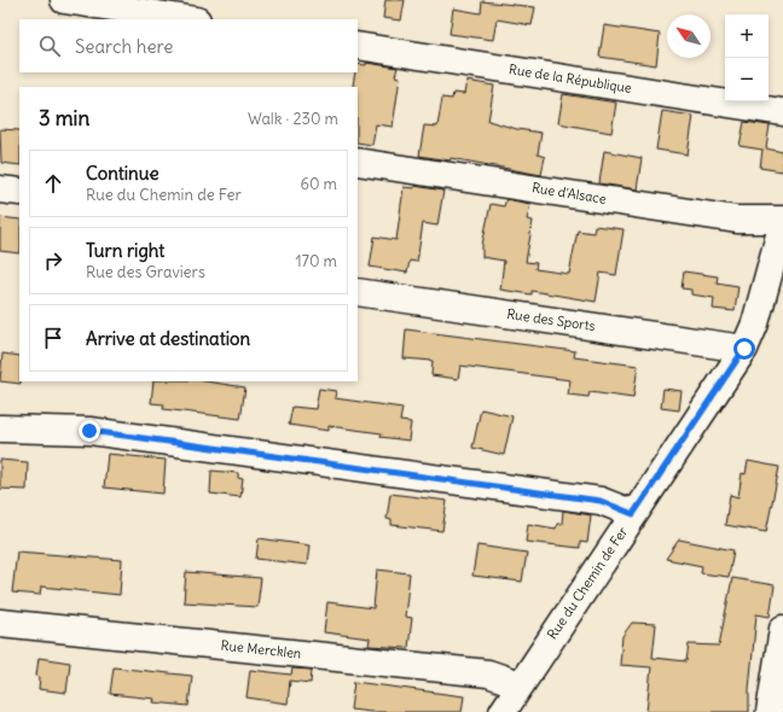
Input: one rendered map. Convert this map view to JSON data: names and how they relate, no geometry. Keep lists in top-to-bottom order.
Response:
{
  "streets": {
    "street": [
      "Rue de la République",
      "Rue d'Alsace",
      "Rue des Sports",
      "Rue du Chemin de Fer",
      "Rue Mercklen"
    ]
  },
  "crossings": [
    ["Rue d'Alsace", "Rue du Chemin de Fer"],
    ["Rue des Sports", "Rue du Chemin de Fer"],
    ["Rue du Chemin de Fer", "Rue Mercklen"]
  ],
  "north": "top left",
  "page": {
    "map_buttons": ["+", "−"],
    "search": "Search here",
    "heading": ["3 min", "Walk · 230 m"],
    "list": [
      ["Continue", "Rue du Chemin de Fer", "60 m"],
      ["Turn right", "Rue des Graviers", "170 m"],
      "Arrive at destination"
    ]
  }
}
